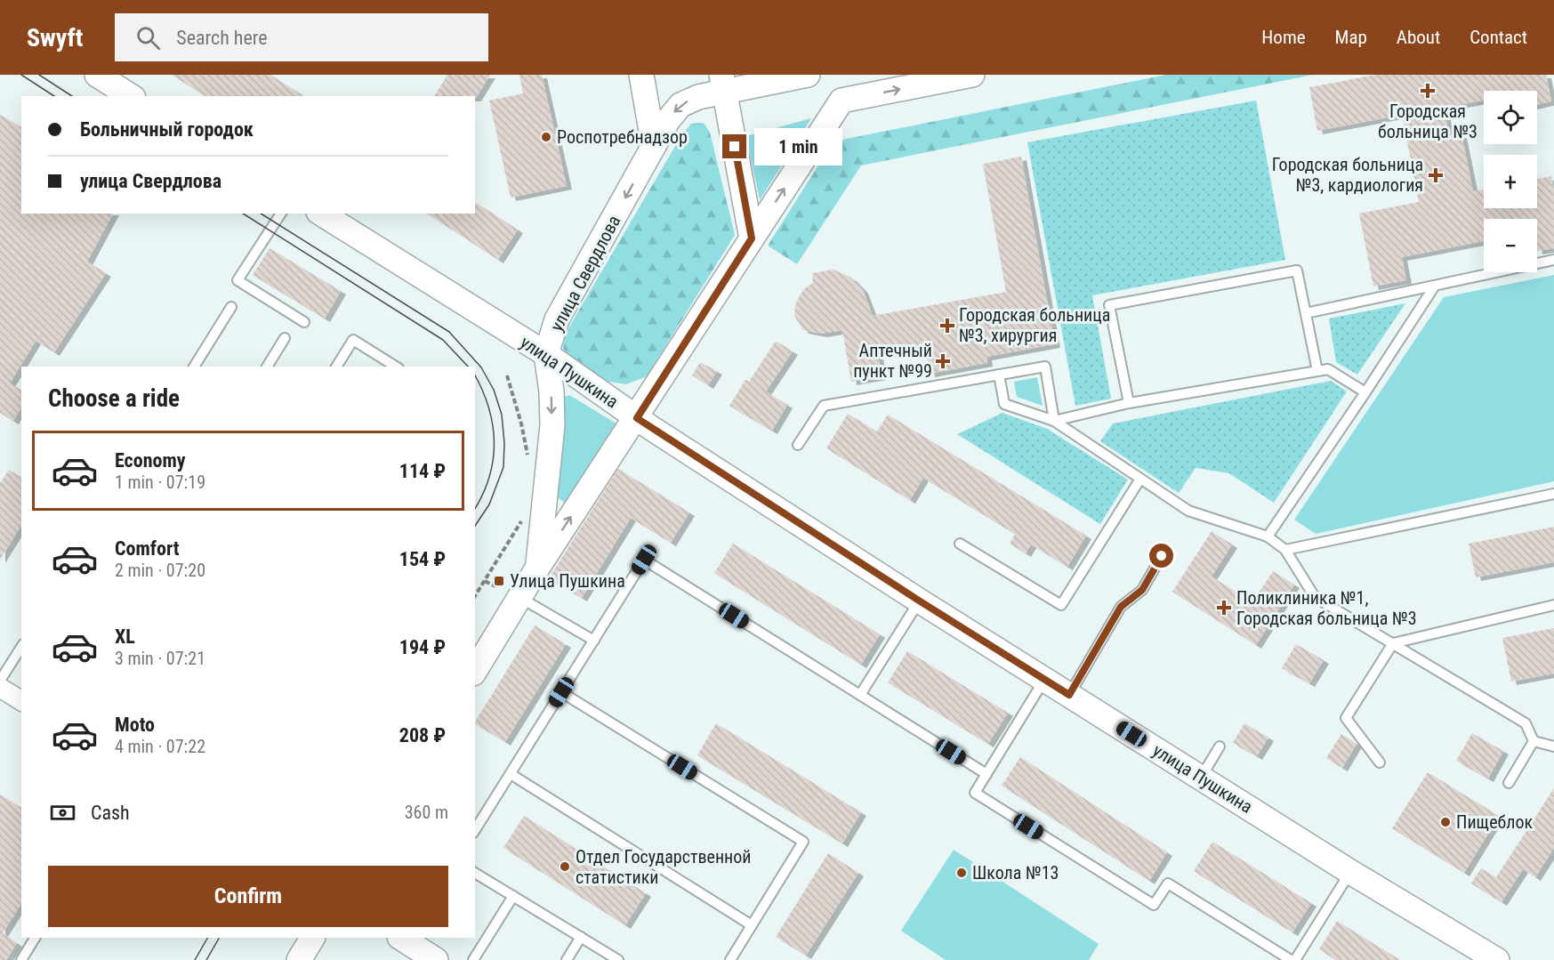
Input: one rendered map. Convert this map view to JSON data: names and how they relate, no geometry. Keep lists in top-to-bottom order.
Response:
{
  "streets": {
    "street": ["улица Свердлова", "улица Пушкина"]
  },
  "crossings": [
    ["улица Свердлова", "улица Пушкина"]
  ],
  "places": {
    "health": [
      "Городская больница №3",
      "Городская больница №3, кардиология",
      "Городская больница №3, хирургия",
      "Аптечный пункт №99",
      "Поликлиника №1, Городская больница №3"
    ],
    "other": [
      "Роспотребнадзор",
      "Пищеблок",
      "Отдел Государственной статистики",
      "Школа №13"
    ],
    "transit": ["Улица Пушкина"]
  },
  "page": {
    "header": "Swyft",
    "search": "Search here",
    "nav": [
      "Home",
      "Map",
      "About",
      "Contact"
    ],
    "map_buttons": ["+", "−"],
    "banner": ["Больничный городок", "улица Свердлова"],
    "bubble": "1 min",
    "heading": "Choose a ride",
    "list": [
      {
        "name": "Economy",
        "note": "1 min · 07:19",
        "value": "114 ₽"
      },
      {
        "name": "Comfort",
        "note": "2 min · 07:20",
        "value": "154 ₽"
      },
      {
        "name": "XL",
        "note": "3 min · 07:21",
        "value": "194 ₽"
      },
      {
        "name": "Moto",
        "note": "4 min · 07:22",
        "value": "208 ₽"
      }
    ],
    "pay": ["Cash", "360 m"],
    "buttons": "Confirm"
  }
}
